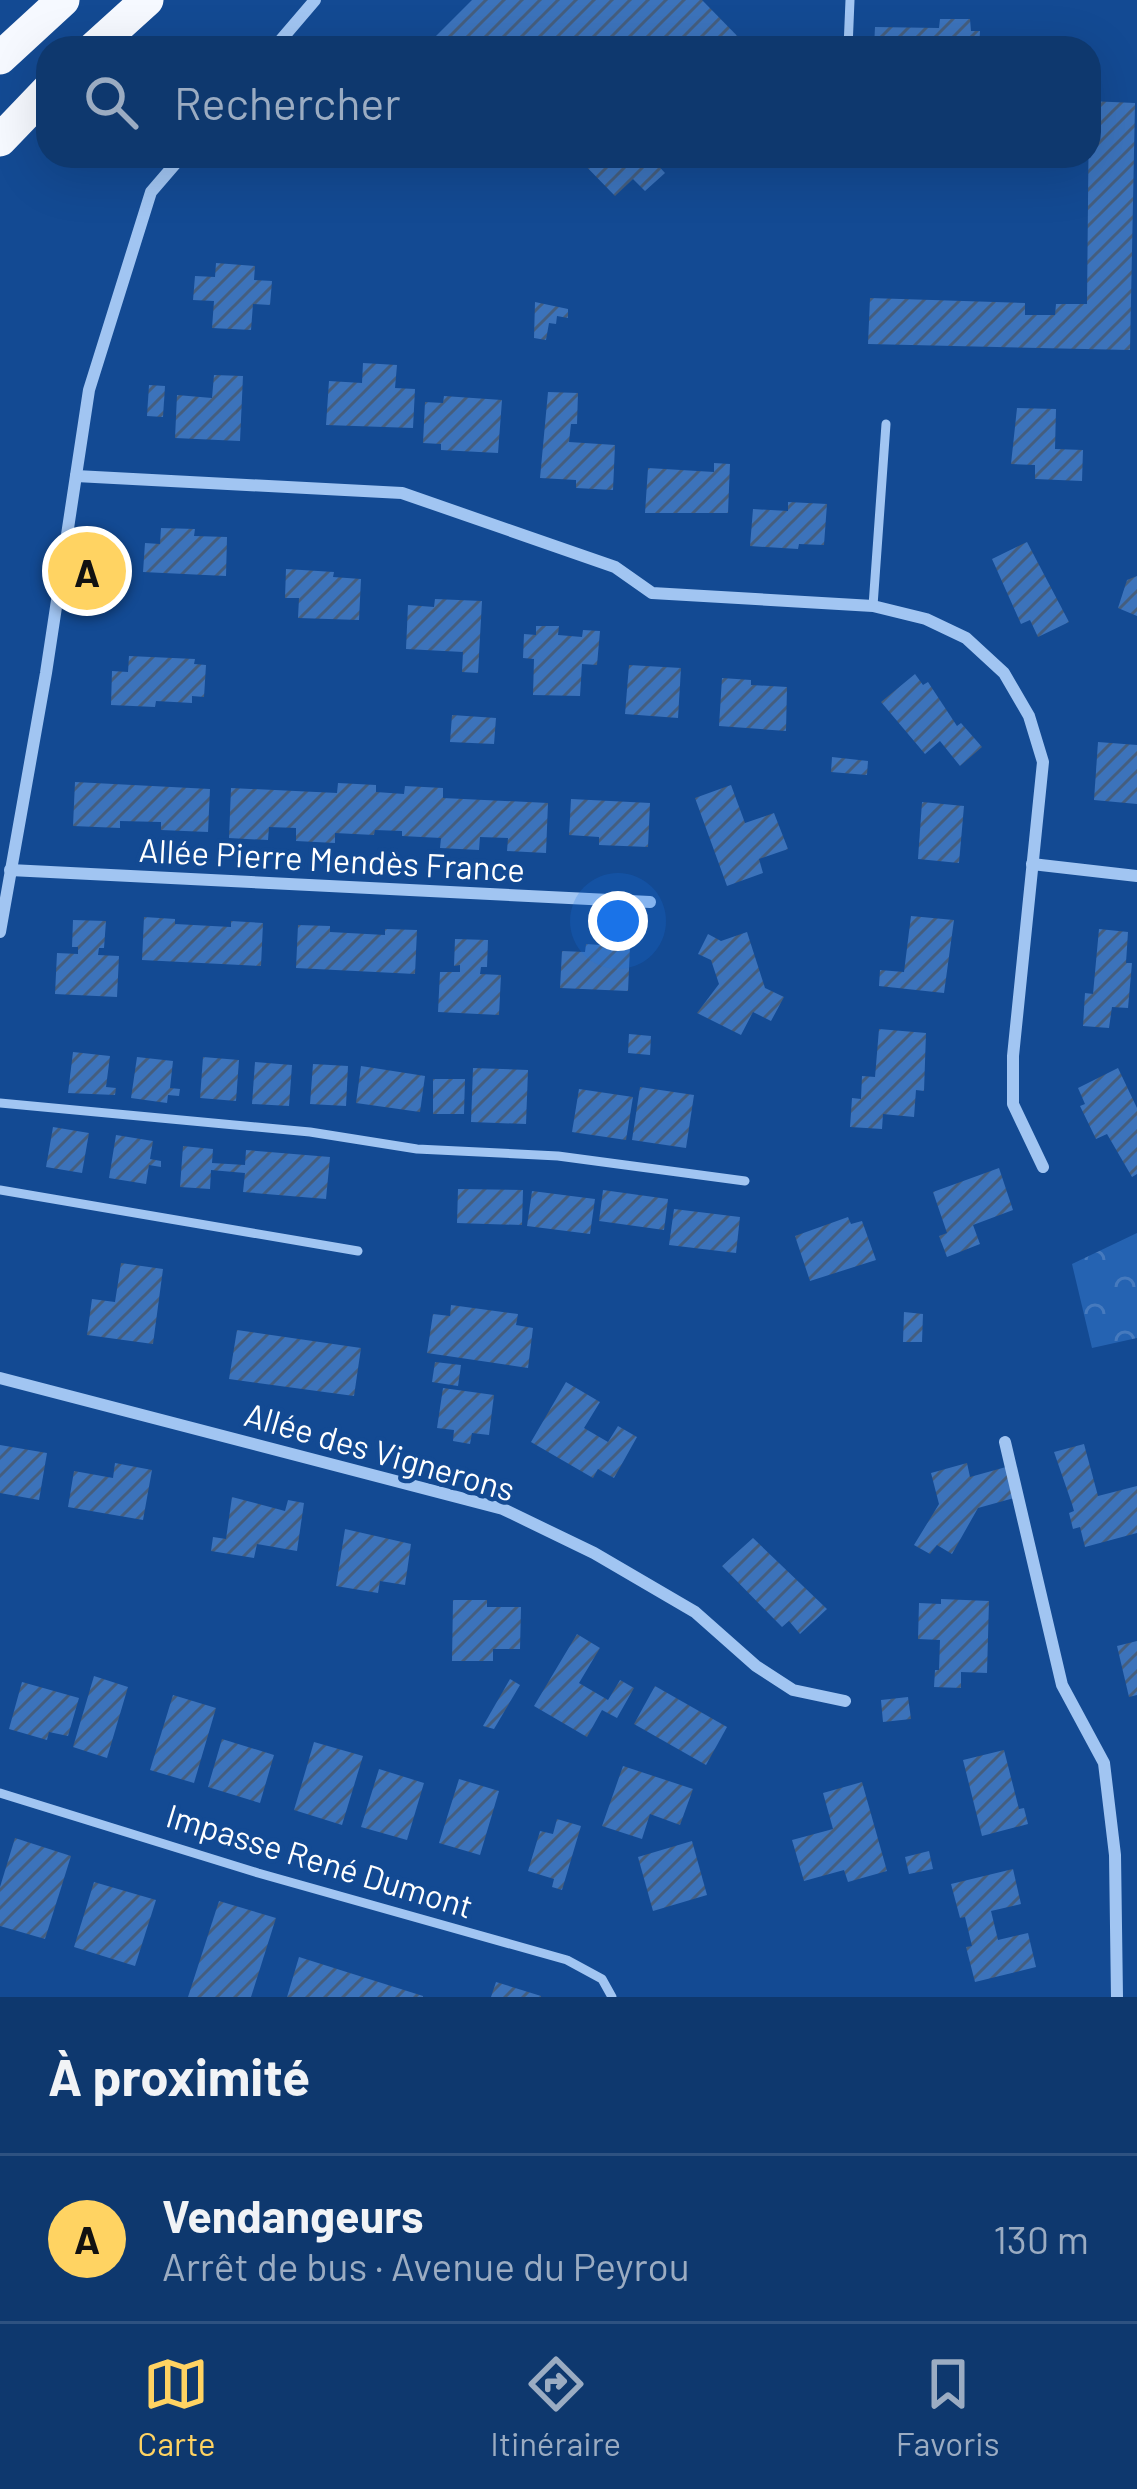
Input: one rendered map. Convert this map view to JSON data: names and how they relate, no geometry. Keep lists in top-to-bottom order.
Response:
{
  "streets": {
    "street": ["Allée Pierre Mendès France", "Allée des Vignerons"],
    "lane": ["Impasse René Dumont"]
  },
  "page": {
    "search": "Rechercher",
    "pins": "A",
    "heading": "À proximité",
    "list": [
      {
        "mark": "A",
        "name": "Vendangeurs",
        "note": "Arrêt de bus · Avenue du Peyrou",
        "value": "130 m"
      }
    ],
    "nav": ["Carte", "Itinéraire", "Favoris"]
  }
}
